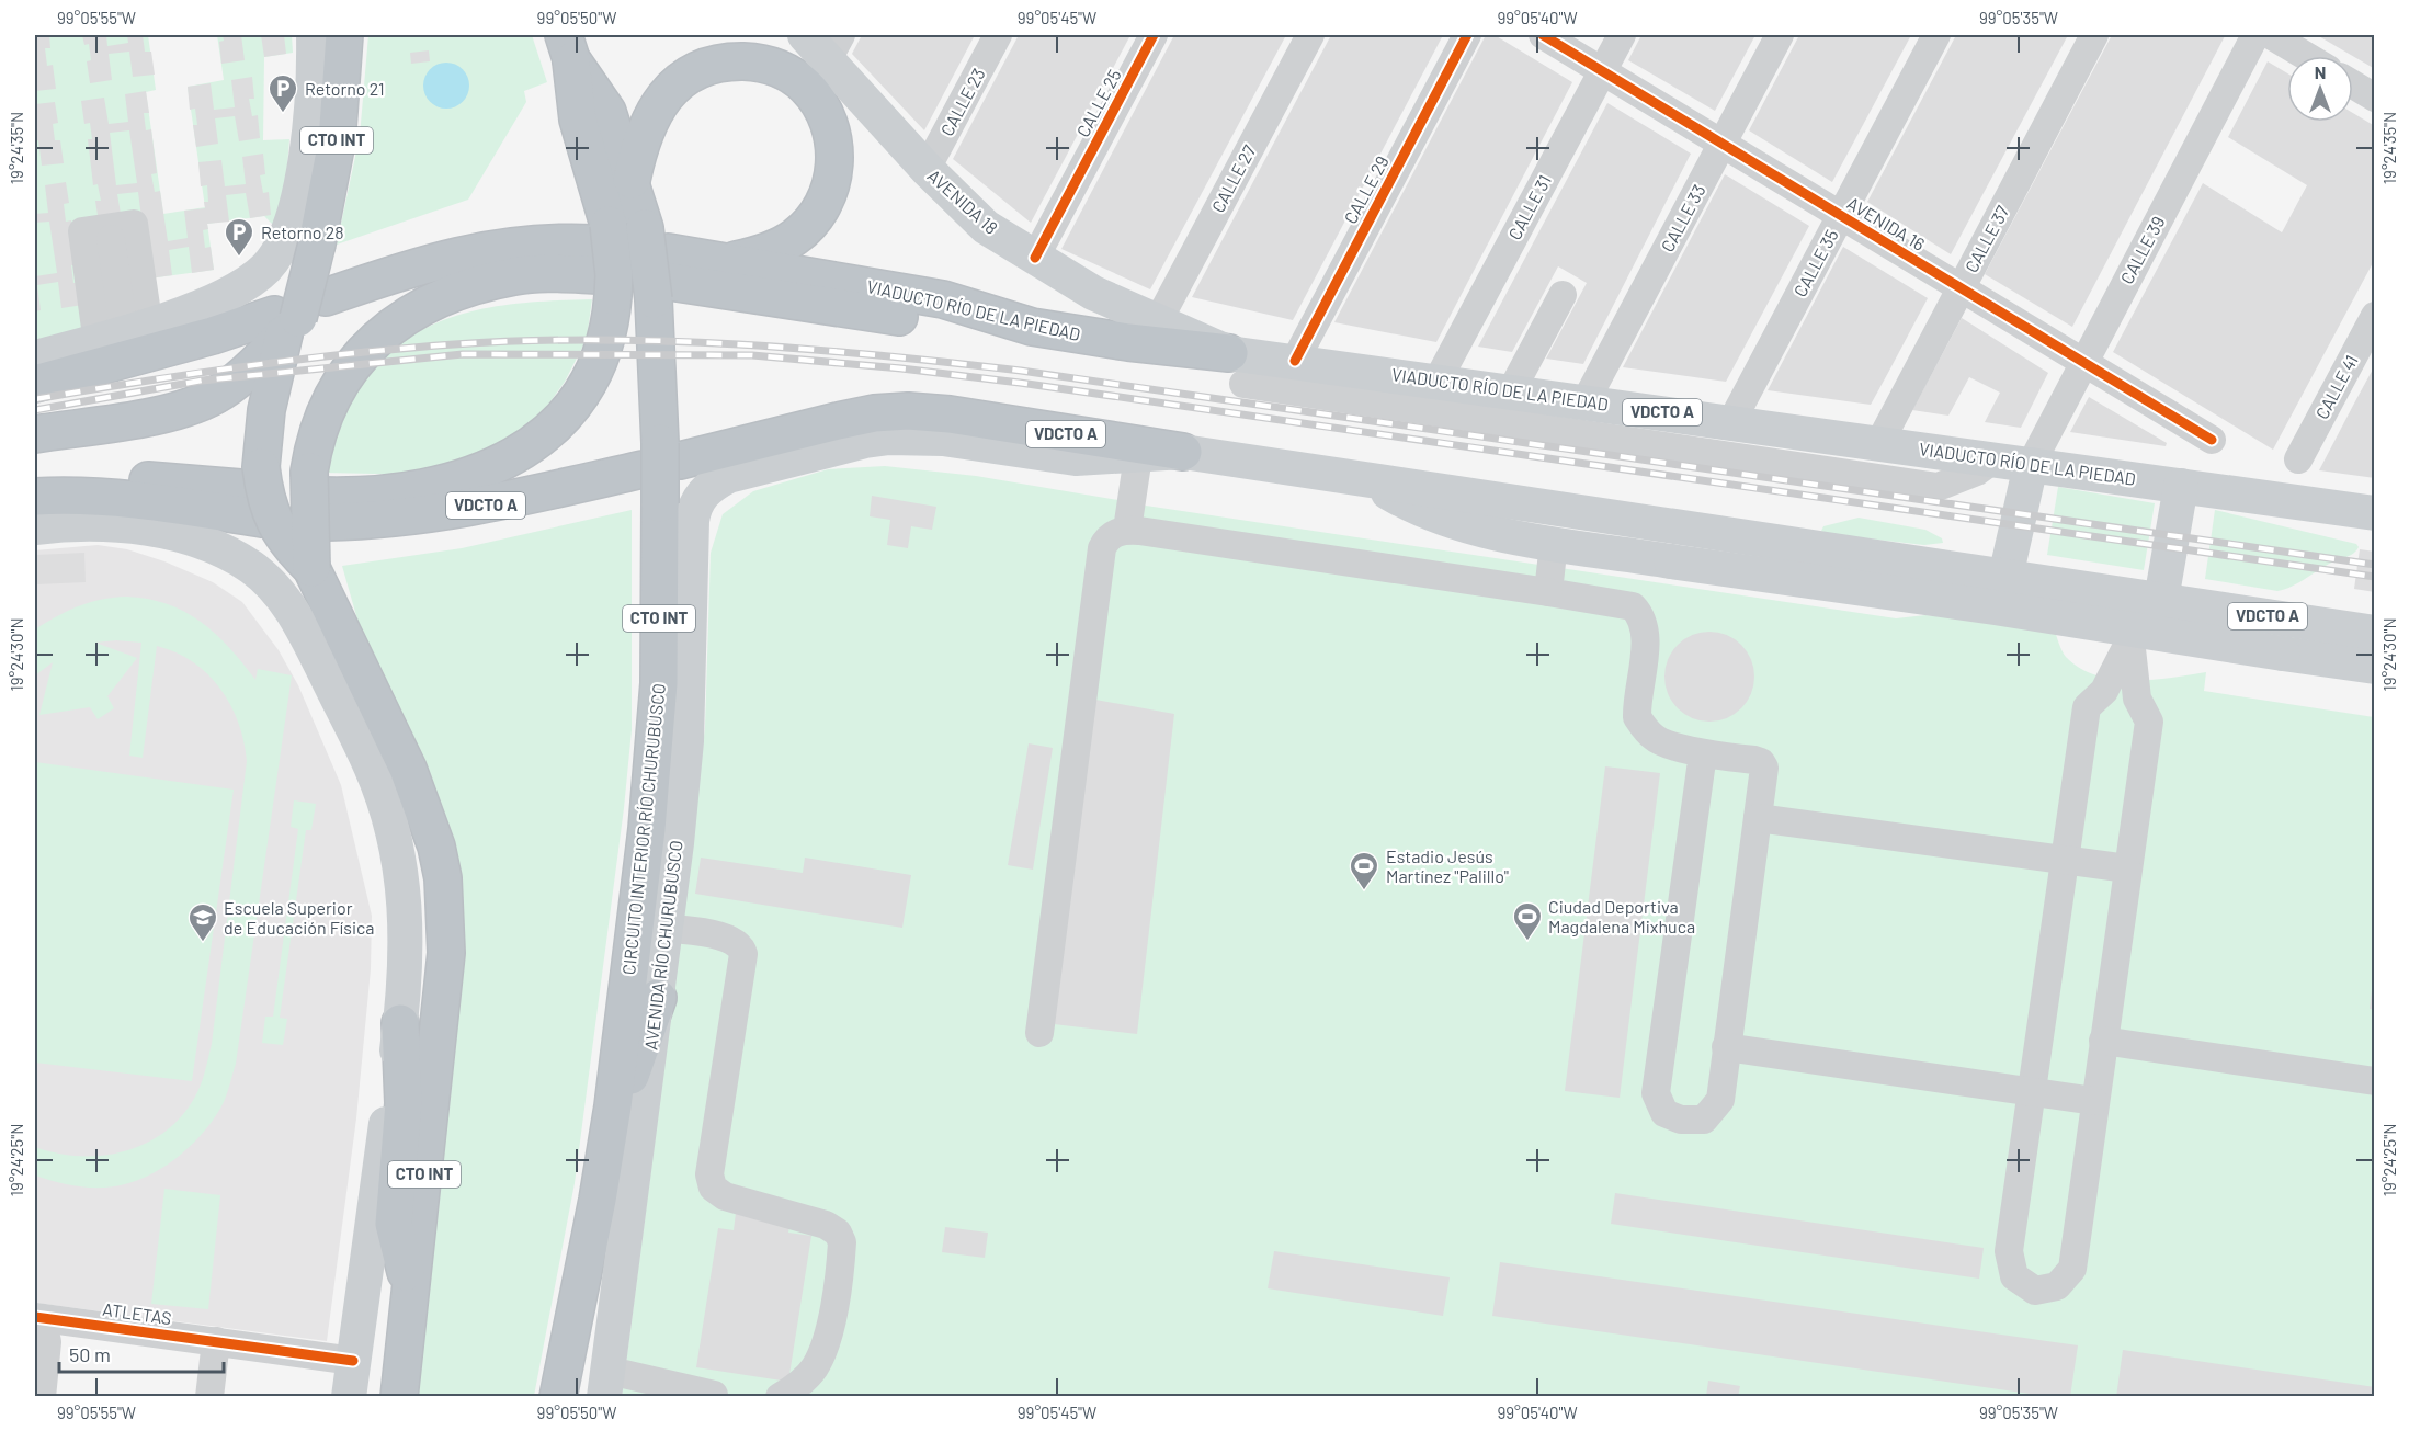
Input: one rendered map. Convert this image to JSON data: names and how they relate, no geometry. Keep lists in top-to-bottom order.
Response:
{
  "streets": {
    "highway": [
      "CTO INT",
      "VIADUCTO RÍO DE LA PIEDAD",
      "VDCTO A",
      "CIRCUITO INTERIOR RÍO CHURUBUSCO"
    ],
    "main road": ["AVENIDA 18", "AVENIDA RÍO CHURUBUSCO"],
    "street": [
      "CALLE 23",
      "CALLE 25",
      "CALLE 27",
      "CALLE 29",
      "CALLE 31",
      "CALLE 33",
      "AVENIDA 16",
      "CALLE 37",
      "CALLE 39",
      "CALLE 35",
      "CALLE 41",
      "ATLETAS"
    ]
  },
  "crossings": [
    ["CALLE 23", "AVENIDA 18"],
    ["CALLE 25", "AVENIDA 18"],
    ["CTO INT", "VIADUCTO RÍO DE LA PIEDAD"],
    ["CTO INT", "VDCTO A"],
    ["CTO INT", "CIRCUITO INTERIOR RÍO CHURUBUSCO"],
    ["CTO INT", "ATLETAS"],
    ["CALLE 27", "AVENIDA 18"],
    ["CALLE 29", "VIADUCTO RÍO DE LA PIEDAD"],
    ["AVENIDA 18", "VIADUCTO RÍO DE LA PIEDAD"],
    ["CALLE 31", "AVENIDA 16"],
    ["CALLE 31", "VIADUCTO RÍO DE LA PIEDAD"],
    ["CALLE 33", "AVENIDA 16"],
    ["CALLE 33", "VIADUCTO RÍO DE LA PIEDAD"],
    ["AVENIDA 16", "CALLE 37"],
    ["AVENIDA 16", "CALLE 39"],
    ["AVENIDA 16", "CALLE 35"],
    ["CALLE 37", "VIADUCTO RÍO DE LA PIEDAD"],
    ["CALLE 39", "VIADUCTO RÍO DE LA PIEDAD"],
    ["CALLE 35", "VIADUCTO RÍO DE LA PIEDAD"],
    ["VIADUCTO RÍO DE LA PIEDAD", "CIRCUITO INTERIOR RÍO CHURUBUSCO"],
    ["VDCTO A", "CIRCUITO INTERIOR RÍO CHURUBUSCO"]
  ],
  "places": {
    "parking": ["Retorno 21", "Retorno 28"],
    "sports": ["Estadio Jesús Martínez \"Palillo\"", "Ciudad Deportiva Magdalena Mixhuca"],
    "school or university": ["Escuela Superior de Educación Física"]
  },
  "scale_bar": "50 m",
  "north": "top",
  "coordinates": [
    "99°05'55\"W",
    "99°05'50\"W",
    "99°05'45\"W",
    "99°05'40\"W",
    "99°05'35\"W",
    "19°24'35\"N",
    "19°24'30\"N",
    "19°24'25\"N"
  ]
}
